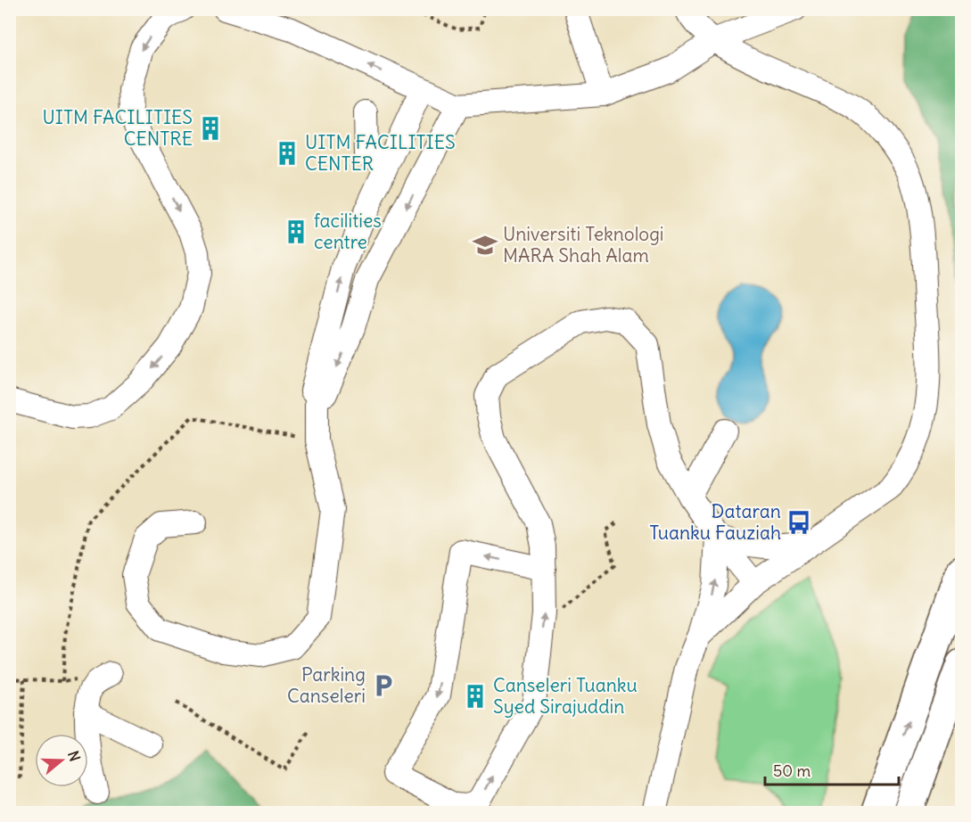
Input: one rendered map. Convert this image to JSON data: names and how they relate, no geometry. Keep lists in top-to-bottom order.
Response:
{
  "places": {
    "building": [
      "UITM FACILITIES CENTRE",
      "UITM FACILITIES CENTER",
      "facilities centre",
      "Canseleri Tuanku Syed Sirajuddin"
    ],
    "school or university": ["Universiti Teknologi MARA Shah Alam"],
    "bus stop": ["Dataran Tuanku Fauziah"],
    "parking": ["Parking Canseleri"]
  },
  "scale_bar": "50 m",
  "north": "right"
}
